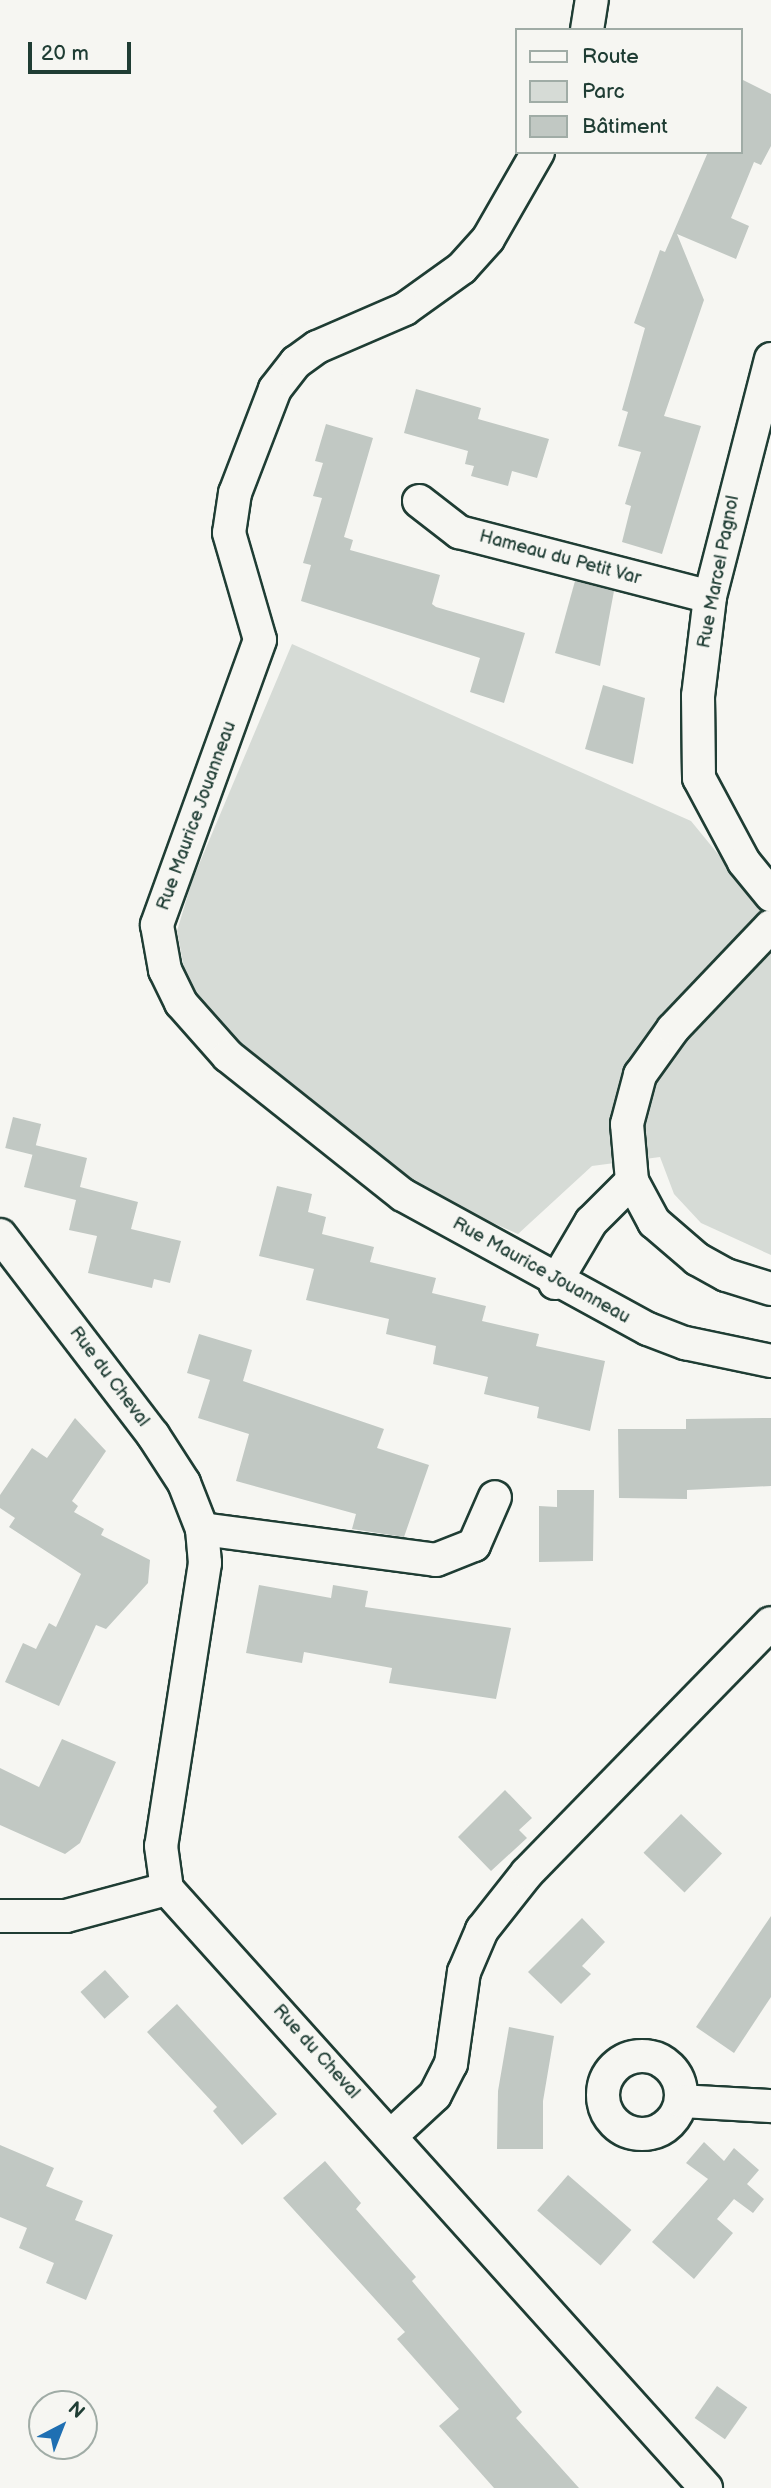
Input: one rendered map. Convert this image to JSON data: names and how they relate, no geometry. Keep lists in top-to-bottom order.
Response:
{
  "streets": {
    "street": [
      "Hameau du Petit Var",
      "Rue Marcel Pagnol",
      "Rue Maurice Jouanneau",
      "Rue du Cheval"
    ]
  },
  "crossings": [
    ["Hameau du Petit Var", "Rue Marcel Pagnol"]
  ],
  "legend": ["Route", "Parc", "Bâtiment"],
  "scale_bar": "20 m",
  "north": "top right"
}
